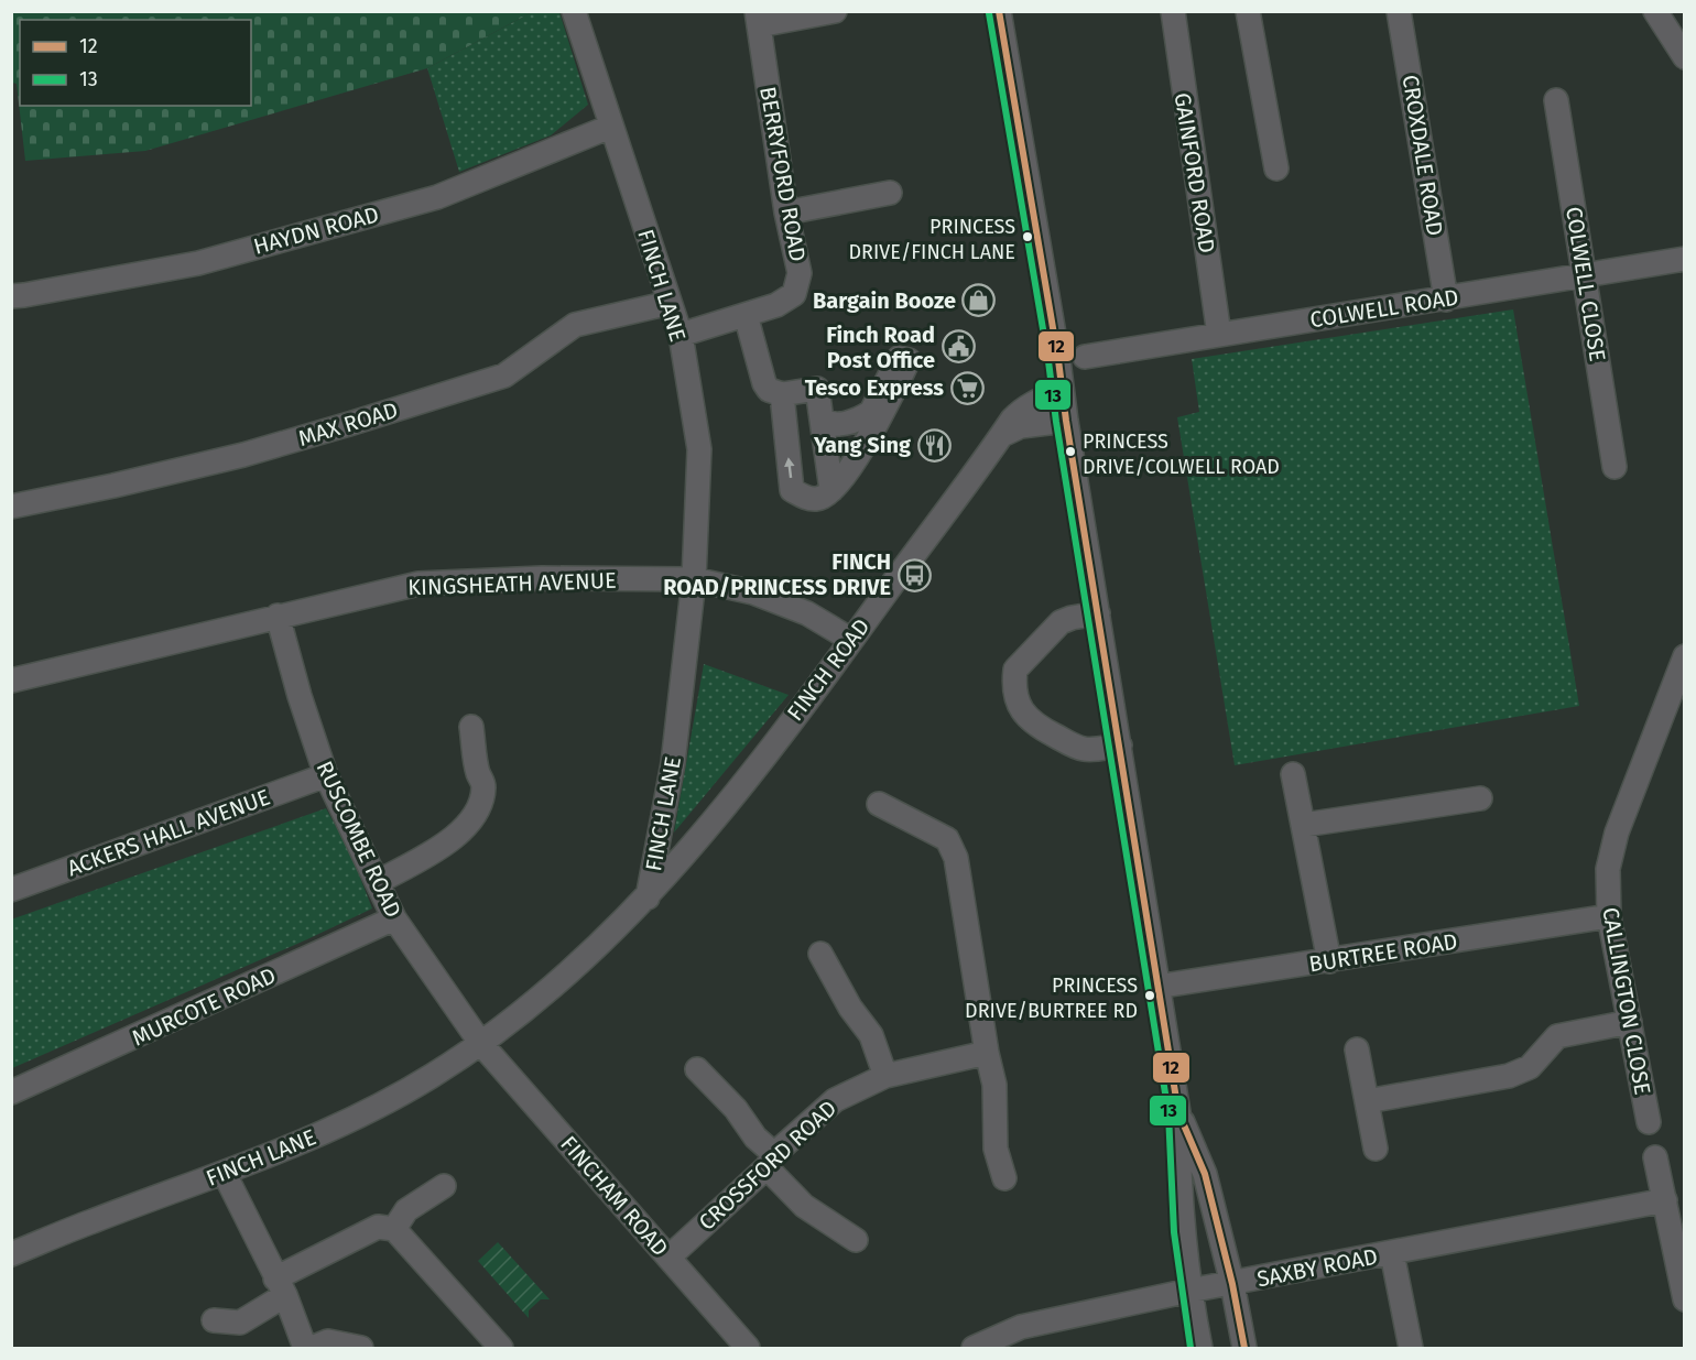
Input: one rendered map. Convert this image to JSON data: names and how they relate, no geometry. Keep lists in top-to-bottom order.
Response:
{
  "streets": {
    "street": [
      "CROXDALE ROAD",
      "GAINFORD ROAD",
      "BERRYFORD ROAD",
      "HAYDN ROAD",
      "COLWELL CLOSE",
      "FINCH LANE",
      "COLWELL ROAD",
      "MAX ROAD",
      "KINGSHEATH AVENUE",
      "FINCH ROAD",
      "ACKERS HALL AVENUE",
      "RUSCOMBE ROAD",
      "BURTREE ROAD",
      "CALLINGTON CLOSE",
      "MURCOTE ROAD",
      "CROSSFORD ROAD",
      "FINCHAM ROAD",
      "SAXBY ROAD"
    ]
  },
  "crossings": [
    ["CROXDALE ROAD", "COLWELL ROAD"],
    ["GAINFORD ROAD", "COLWELL ROAD"],
    ["BERRYFORD ROAD", "FINCH LANE"],
    ["HAYDN ROAD", "FINCH LANE"],
    ["COLWELL CLOSE", "COLWELL ROAD"],
    ["FINCH LANE", "MAX ROAD"],
    ["FINCH LANE", "KINGSHEATH AVENUE"],
    ["FINCH LANE", "FINCH ROAD"],
    ["FINCH LANE", "RUSCOMBE ROAD"],
    ["FINCH LANE", "FINCHAM ROAD"],
    ["KINGSHEATH AVENUE", "FINCH ROAD"],
    ["KINGSHEATH AVENUE", "RUSCOMBE ROAD"],
    ["ACKERS HALL AVENUE", "RUSCOMBE ROAD"],
    ["RUSCOMBE ROAD", "MURCOTE ROAD"],
    ["RUSCOMBE ROAD", "FINCHAM ROAD"],
    ["BURTREE ROAD", "CALLINGTON CLOSE"],
    ["CROSSFORD ROAD", "FINCHAM ROAD"]
  ],
  "places": {
    "other": ["PRINCESS DRIVE/FINCH LANE", "PRINCESS DRIVE/COLWELL ROAD", "PRINCESS DRIVE/BURTREE RD"],
    "shop": ["Bargain Booze"],
    "public building": ["Finch Road Post Office"],
    "supermarket": ["Tesco Express"],
    "restaurant": ["Yang Sing"],
    "bus stop": ["FINCH ROAD/PRINCESS DRIVE"]
  },
  "lines": ["transit line 12", "transit line 13"],
  "legend": ["12", "13"]
}
